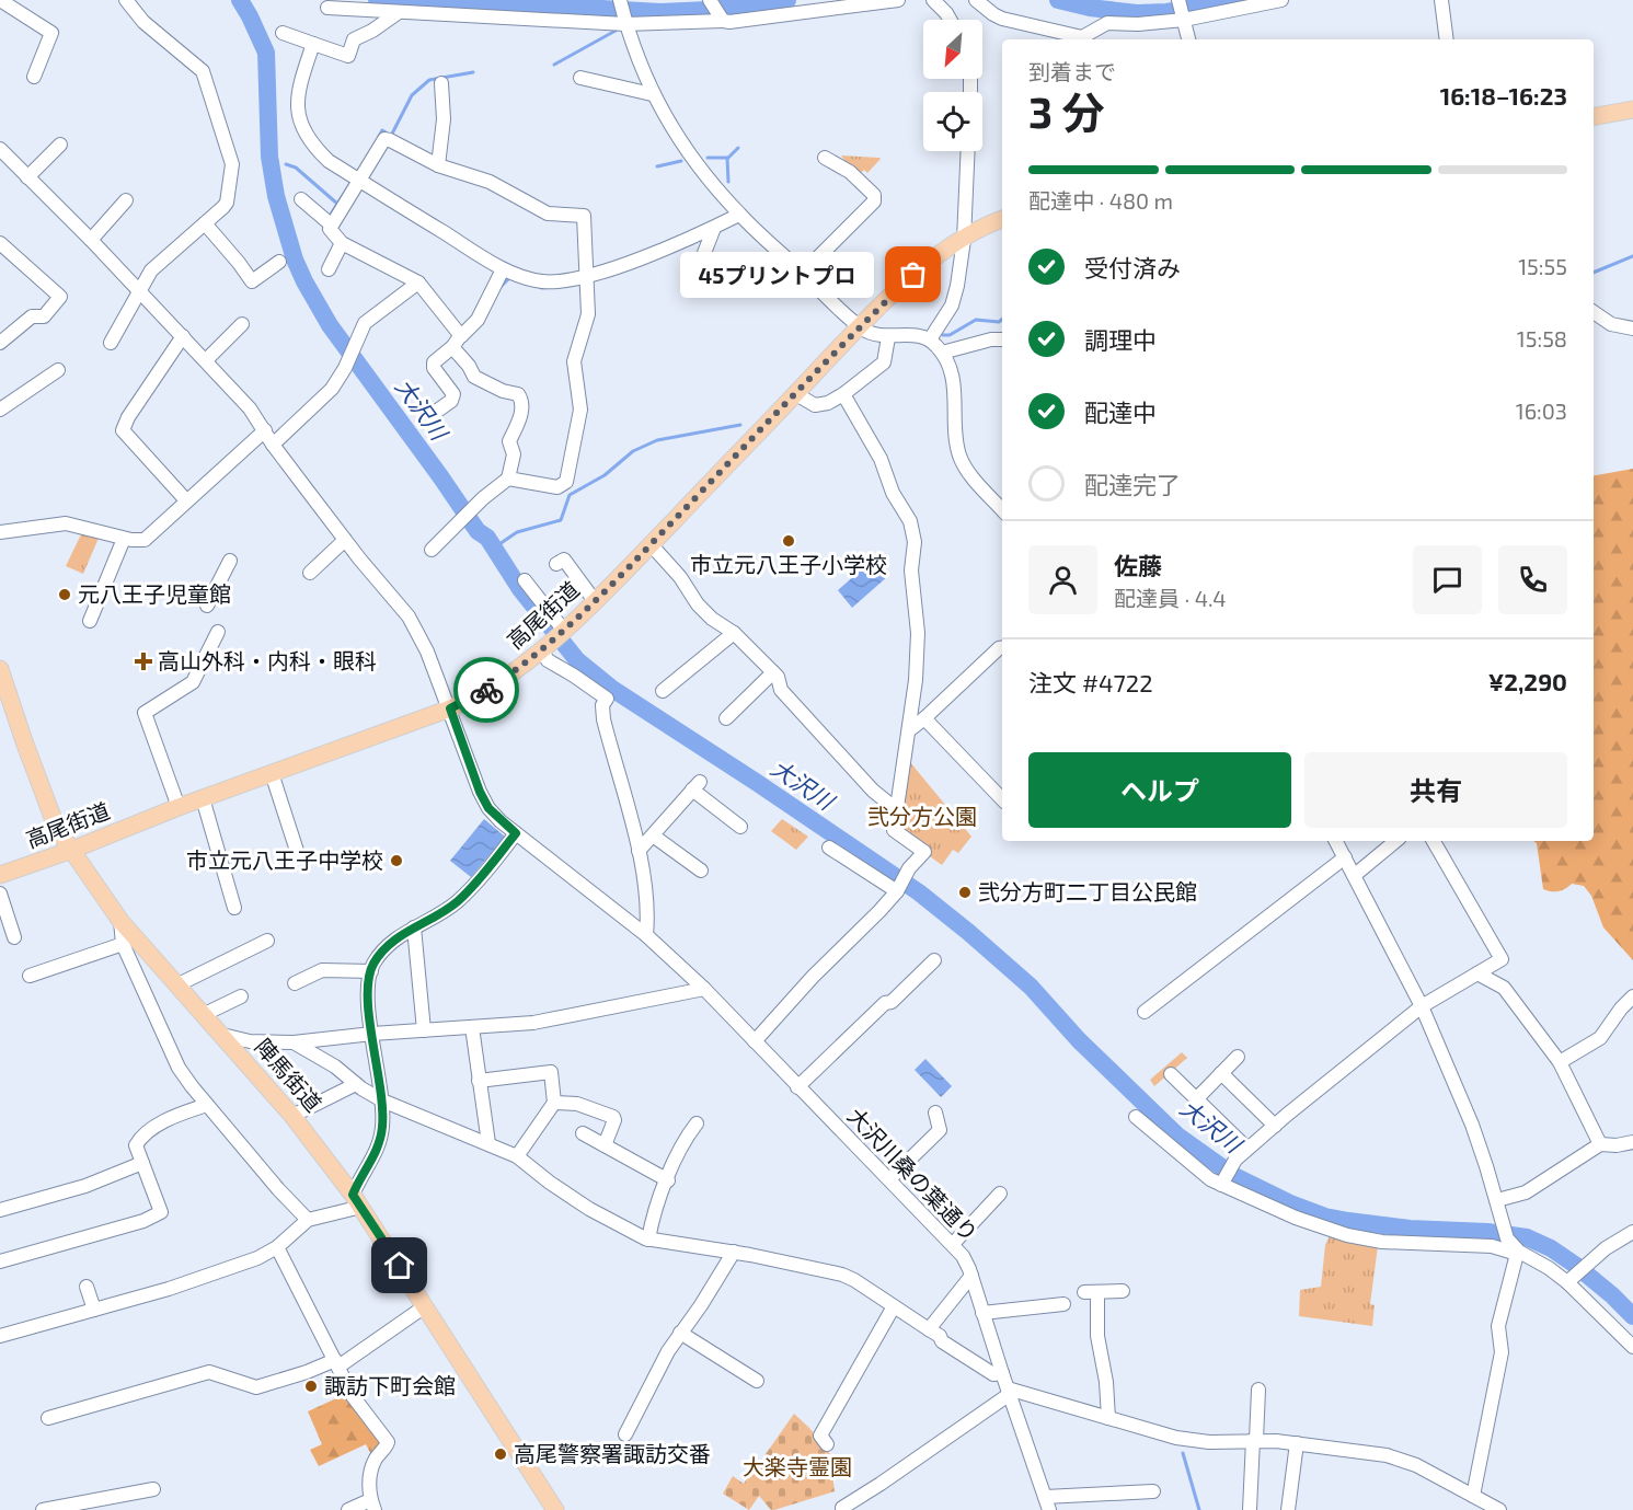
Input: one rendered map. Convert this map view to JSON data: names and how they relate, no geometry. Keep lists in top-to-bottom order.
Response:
{
  "streets": {
    "main road": ["高尾街道", "陣馬街道"],
    "street": ["大沢川桑の葉通り"]
  },
  "crossings": [
    ["高尾街道", "陣馬街道"],
    ["高尾街道", "大沢川桑の葉通り"]
  ],
  "water": ["大沢川"],
  "parks": ["弐分方公園", "大楽寺霊園"],
  "places": {
    "other": [
      "45プリントプロ",
      "市立元八王子小学校",
      "元八王子児童館",
      "市立元八王子中学校",
      "弐分方町二丁目公民館",
      "諏訪下町会館",
      "高尾警察署諏訪交番"
    ],
    "health": ["高山外科・内科・眼科"]
  },
  "north": "bottom left",
  "page": {
    "heading": ["3 分", "到着まで", "16:18–16:23"],
    "panel": [
      "佐藤",
      "配達員 · 4.4",
      "注文 #4722",
      "¥2,290"
    ],
    "bar": "配達中 · 480 m",
    "list": [
      ["受付済み", "15:55"],
      ["調理中", "15:58"],
      ["配達中", "16:03"],
      "配達完了"
    ],
    "bubble": "45プリントプロ",
    "buttons": ["ヘルプ", "共有"]
  }
}
